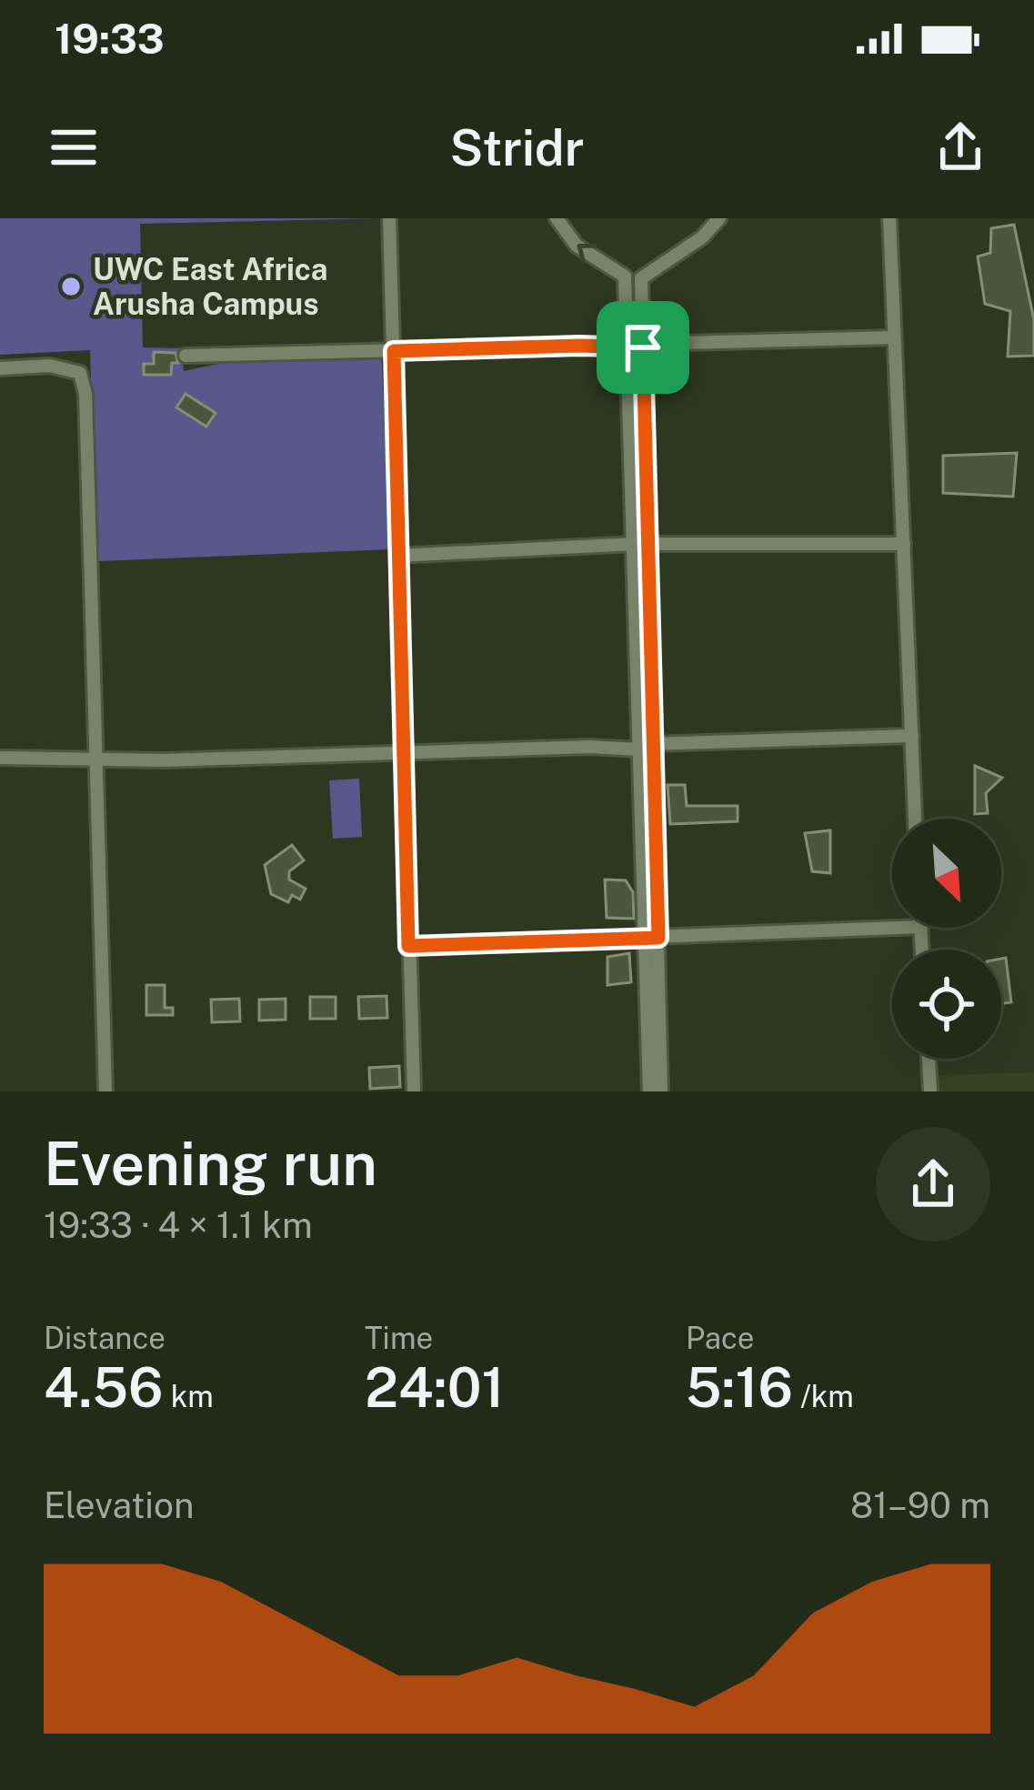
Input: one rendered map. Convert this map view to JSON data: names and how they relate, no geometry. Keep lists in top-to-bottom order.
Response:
{
  "places": ["UWC East Africa Arusha Campus"],
  "north": "bottom right",
  "page": {
    "status": "19:33",
    "header": "Stridr",
    "heading": ["Evening run", "19:33 · 4 × 1.1 km"],
    "stats": [
      ["Distance", "4.56 km"],
      ["Time", "24:01"],
      ["Pace", "5:16 /km"]
    ],
    "chart": ["Elevation", "81–90 m"]
  }
}
